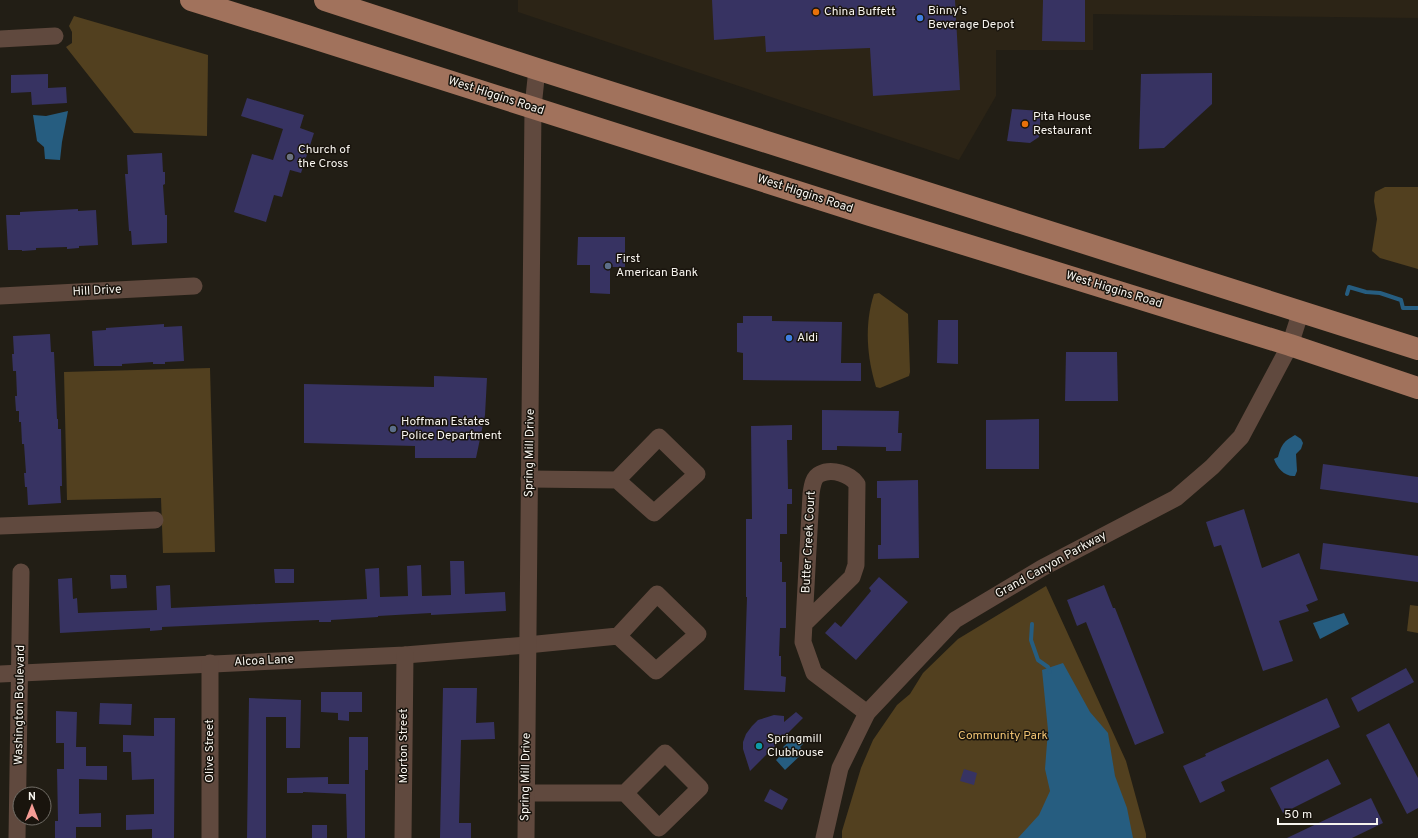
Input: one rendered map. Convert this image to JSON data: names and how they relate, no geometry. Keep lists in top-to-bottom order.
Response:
{
  "streets": {
    "main road": ["West Higgins Road"],
    "street": [
      "Hill Drive",
      "Spring Mill Drive",
      "Butter Creek Court",
      "Grand Canyon Parkway",
      "Alcoa Lane",
      "Washington Boulevard",
      "Morton Street",
      "Olive Street"
    ]
  },
  "crossings": [
    ["West Higgins Road", "Spring Mill Drive"],
    ["West Higgins Road", "Grand Canyon Parkway"],
    ["Spring Mill Drive", "Alcoa Lane"],
    ["Butter Creek Court", "Grand Canyon Parkway"],
    ["Alcoa Lane", "Washington Boulevard"],
    ["Alcoa Lane", "Morton Street"],
    ["Alcoa Lane", "Olive Street"]
  ],
  "parks": ["Community Park"],
  "places": [
    "China Buffett",
    "Binny's Beverage Depot",
    "Pita House Restaurant",
    "Church of the Cross",
    "First American Bank",
    "Aldi",
    "Hoffman Estates Police Department",
    "Springmill Clubhouse"
  ],
  "scale_bar": "50 m",
  "north": "top"
}
